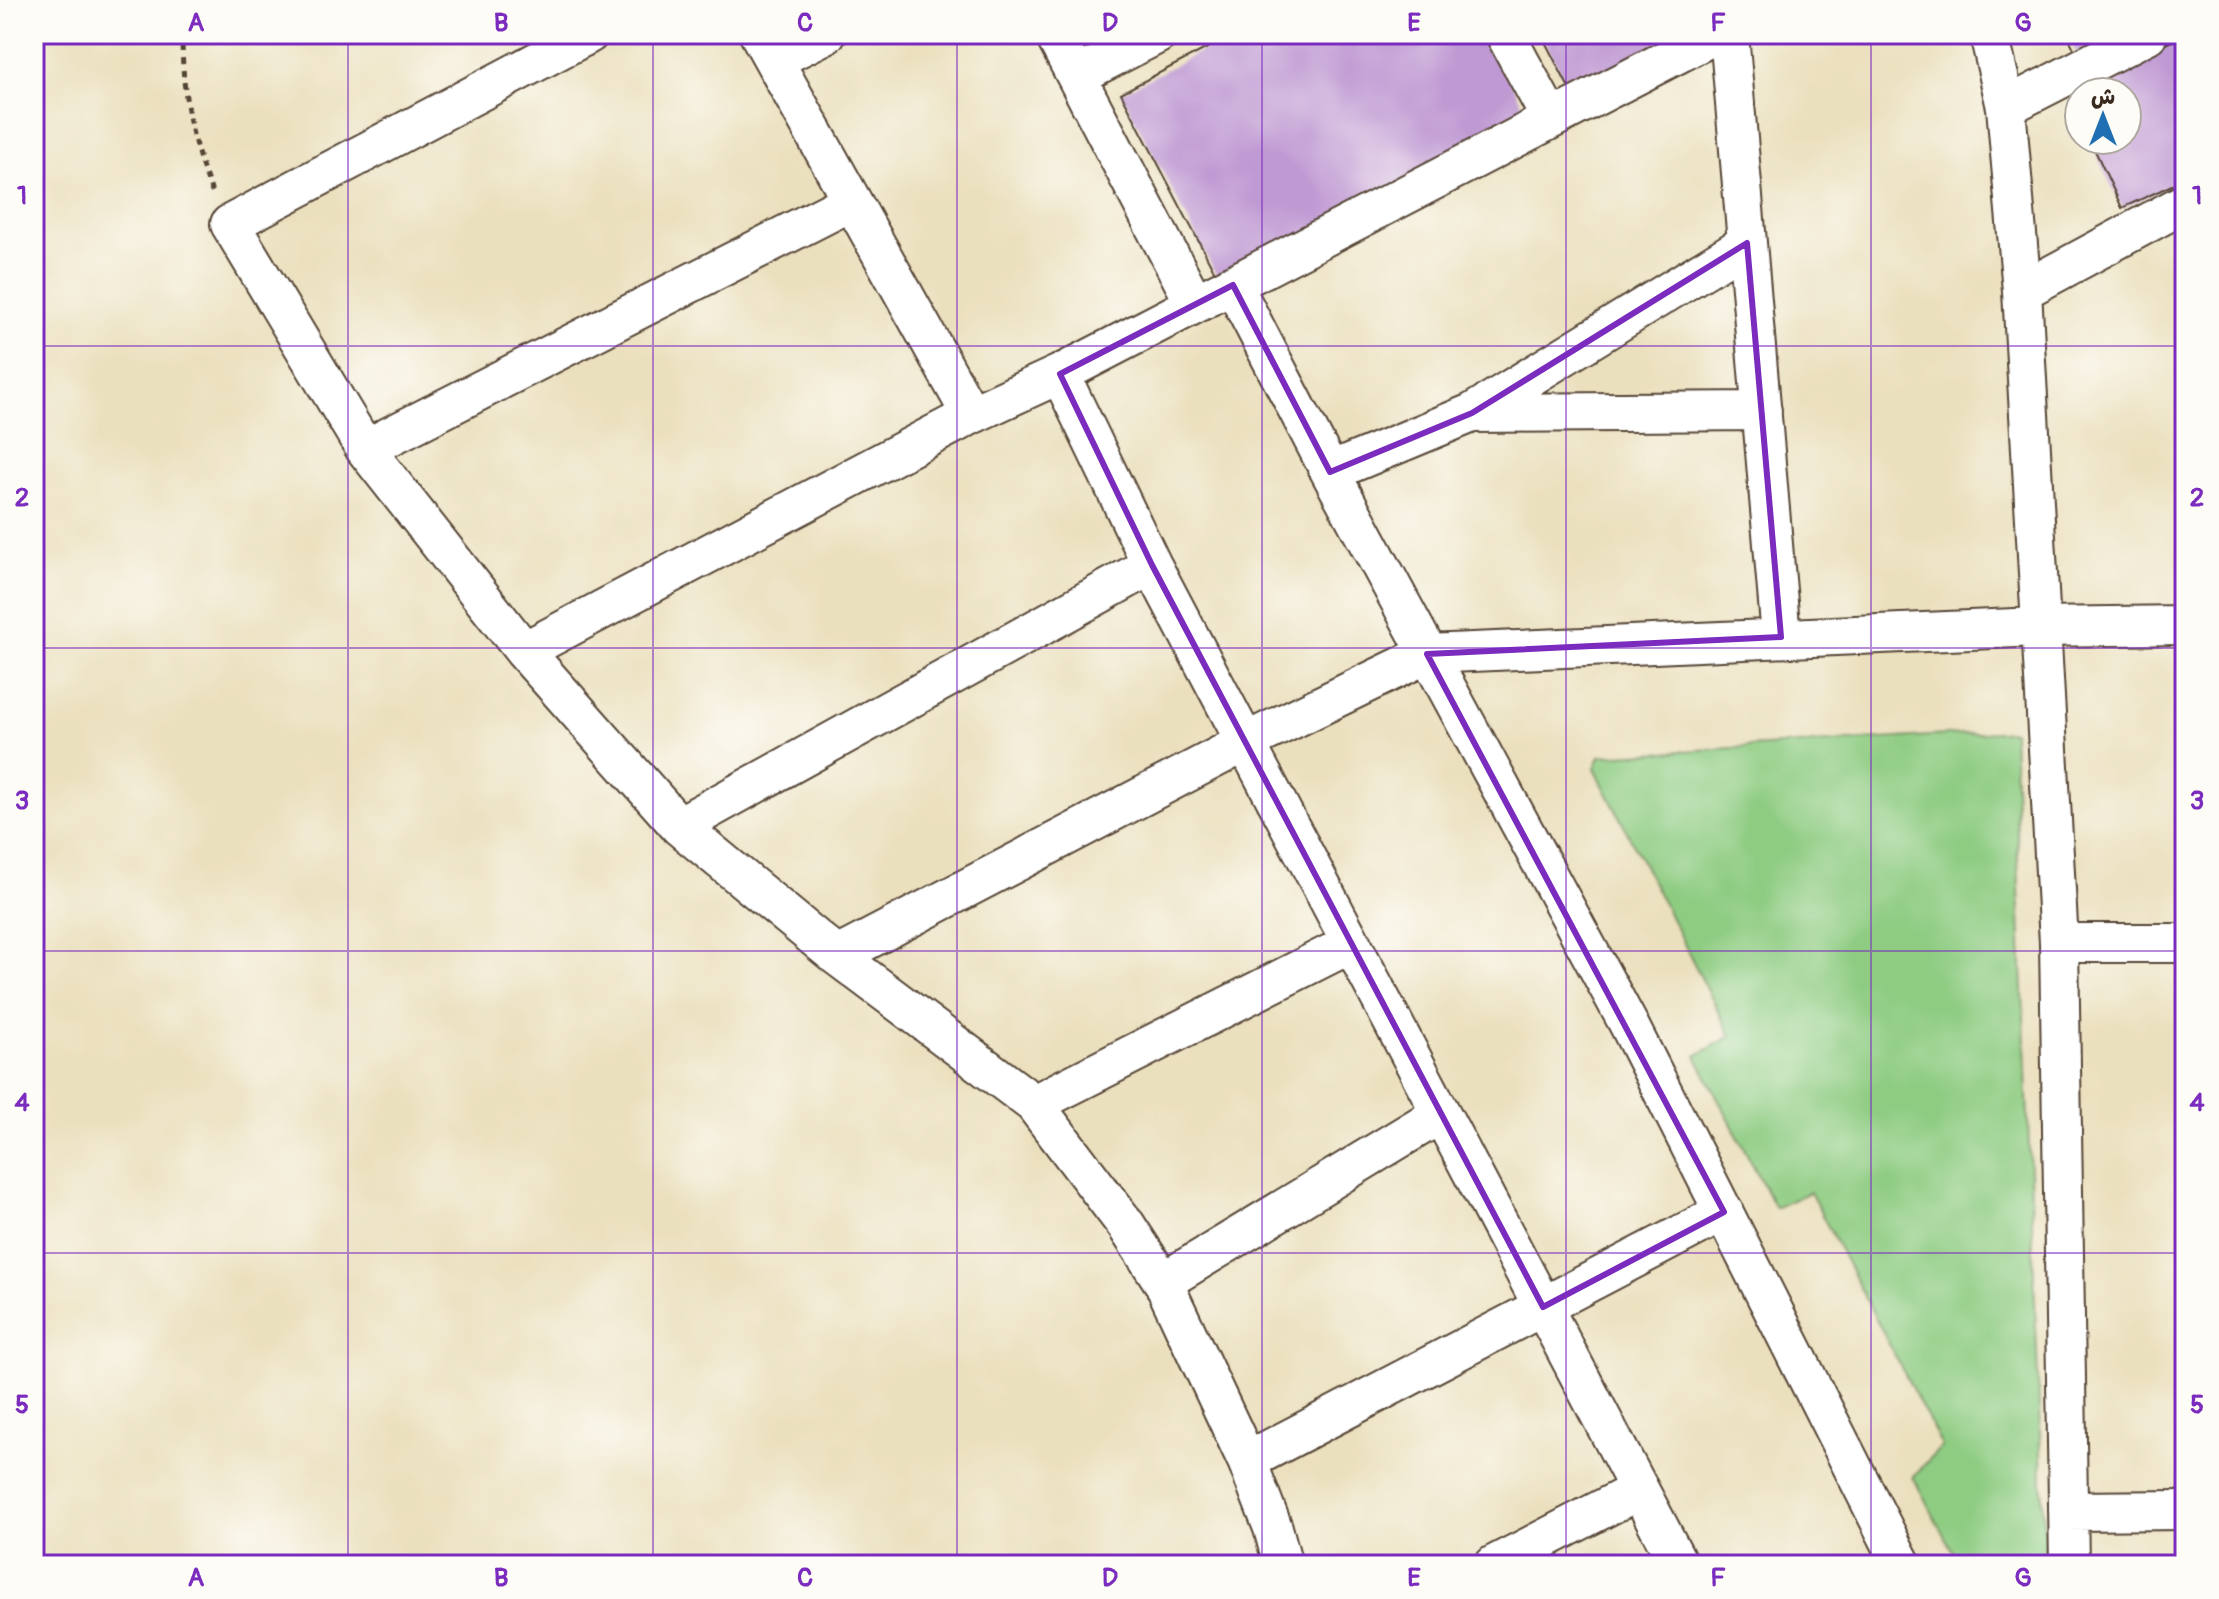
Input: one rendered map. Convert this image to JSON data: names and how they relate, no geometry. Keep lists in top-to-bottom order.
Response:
{
  "north": "top",
  "grid": {
    "columns": [
      "A",
      "B",
      "C",
      "D",
      "E",
      "F",
      "G"
    ],
    "rows": [
      "1",
      "2",
      "3",
      "4",
      "5"
    ]
  }
}
